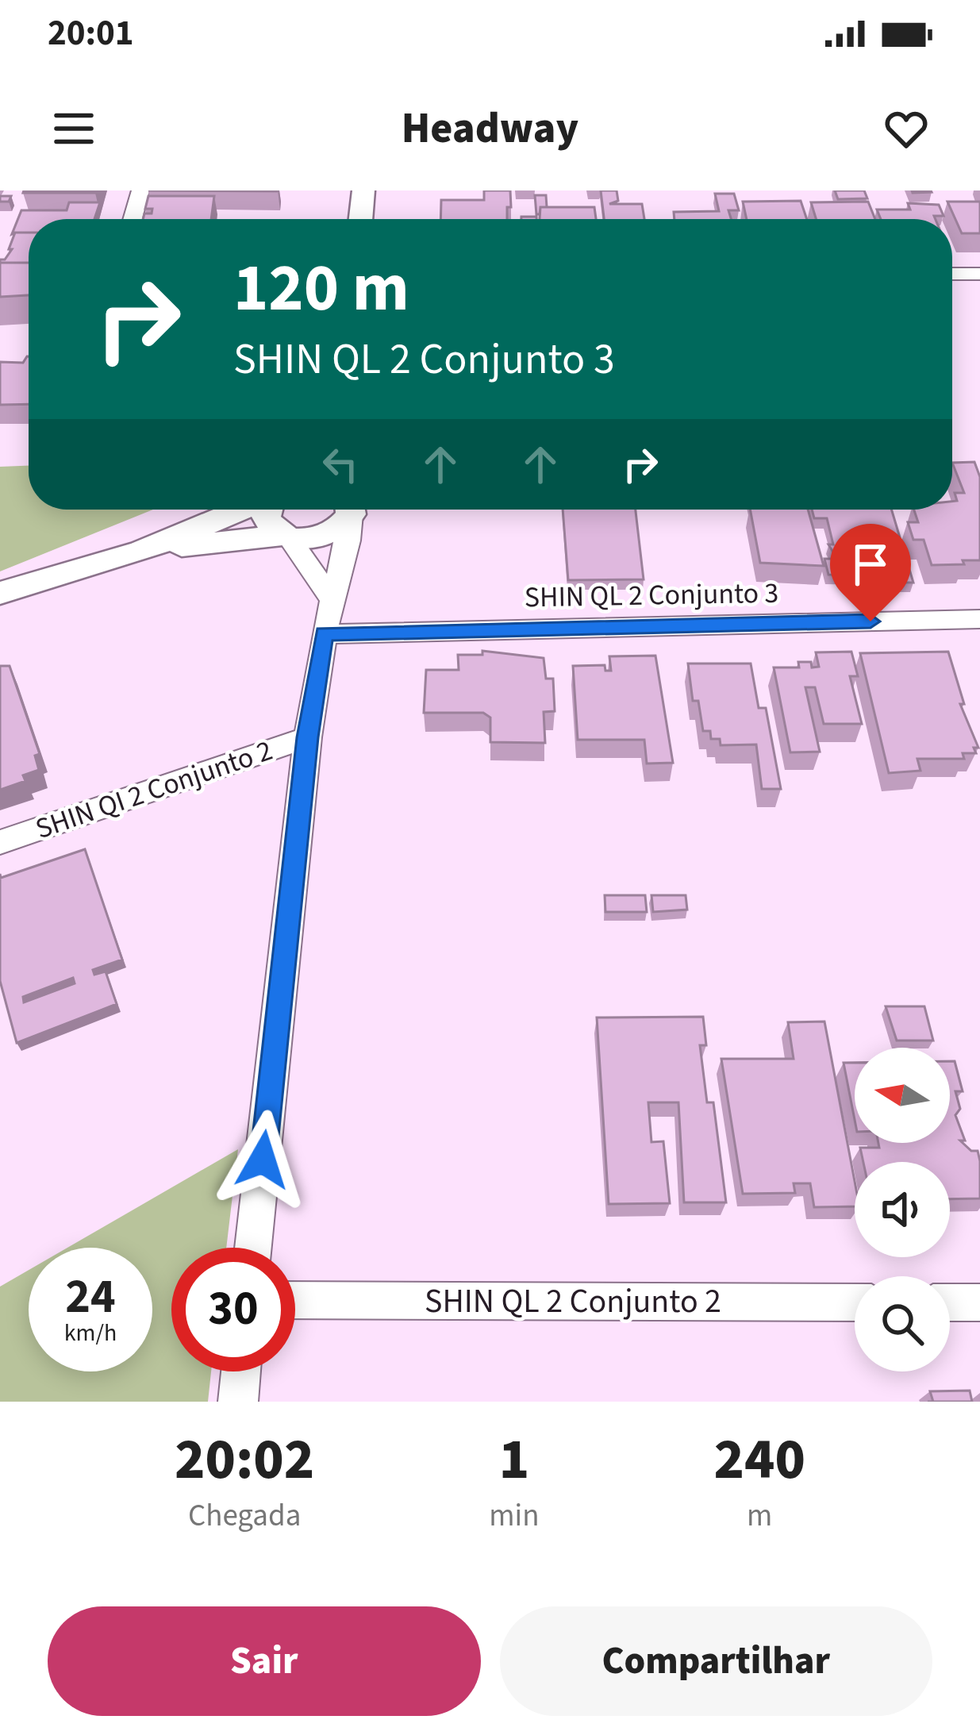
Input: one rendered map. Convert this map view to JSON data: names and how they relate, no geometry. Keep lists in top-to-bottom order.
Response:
{
  "streets": {
    "street": ["SHIN QL 2 Conjunto 3", "SHIN QI 2 Conjunto 2", "SHIN QL 2 Conjunto 2"]
  },
  "north": "left",
  "page": {
    "status": "20:01",
    "header": "Headway",
    "turn": ["120 m", "SHIN QL 2 Conjunto 3"],
    "speed": "24 km/h",
    "limit": "30",
    "eta": [
      "20:02",
      "Chegada",
      "1",
      "min",
      "240",
      "m"
    ],
    "buttons": ["Sair", "Compartilhar"]
  }
}
